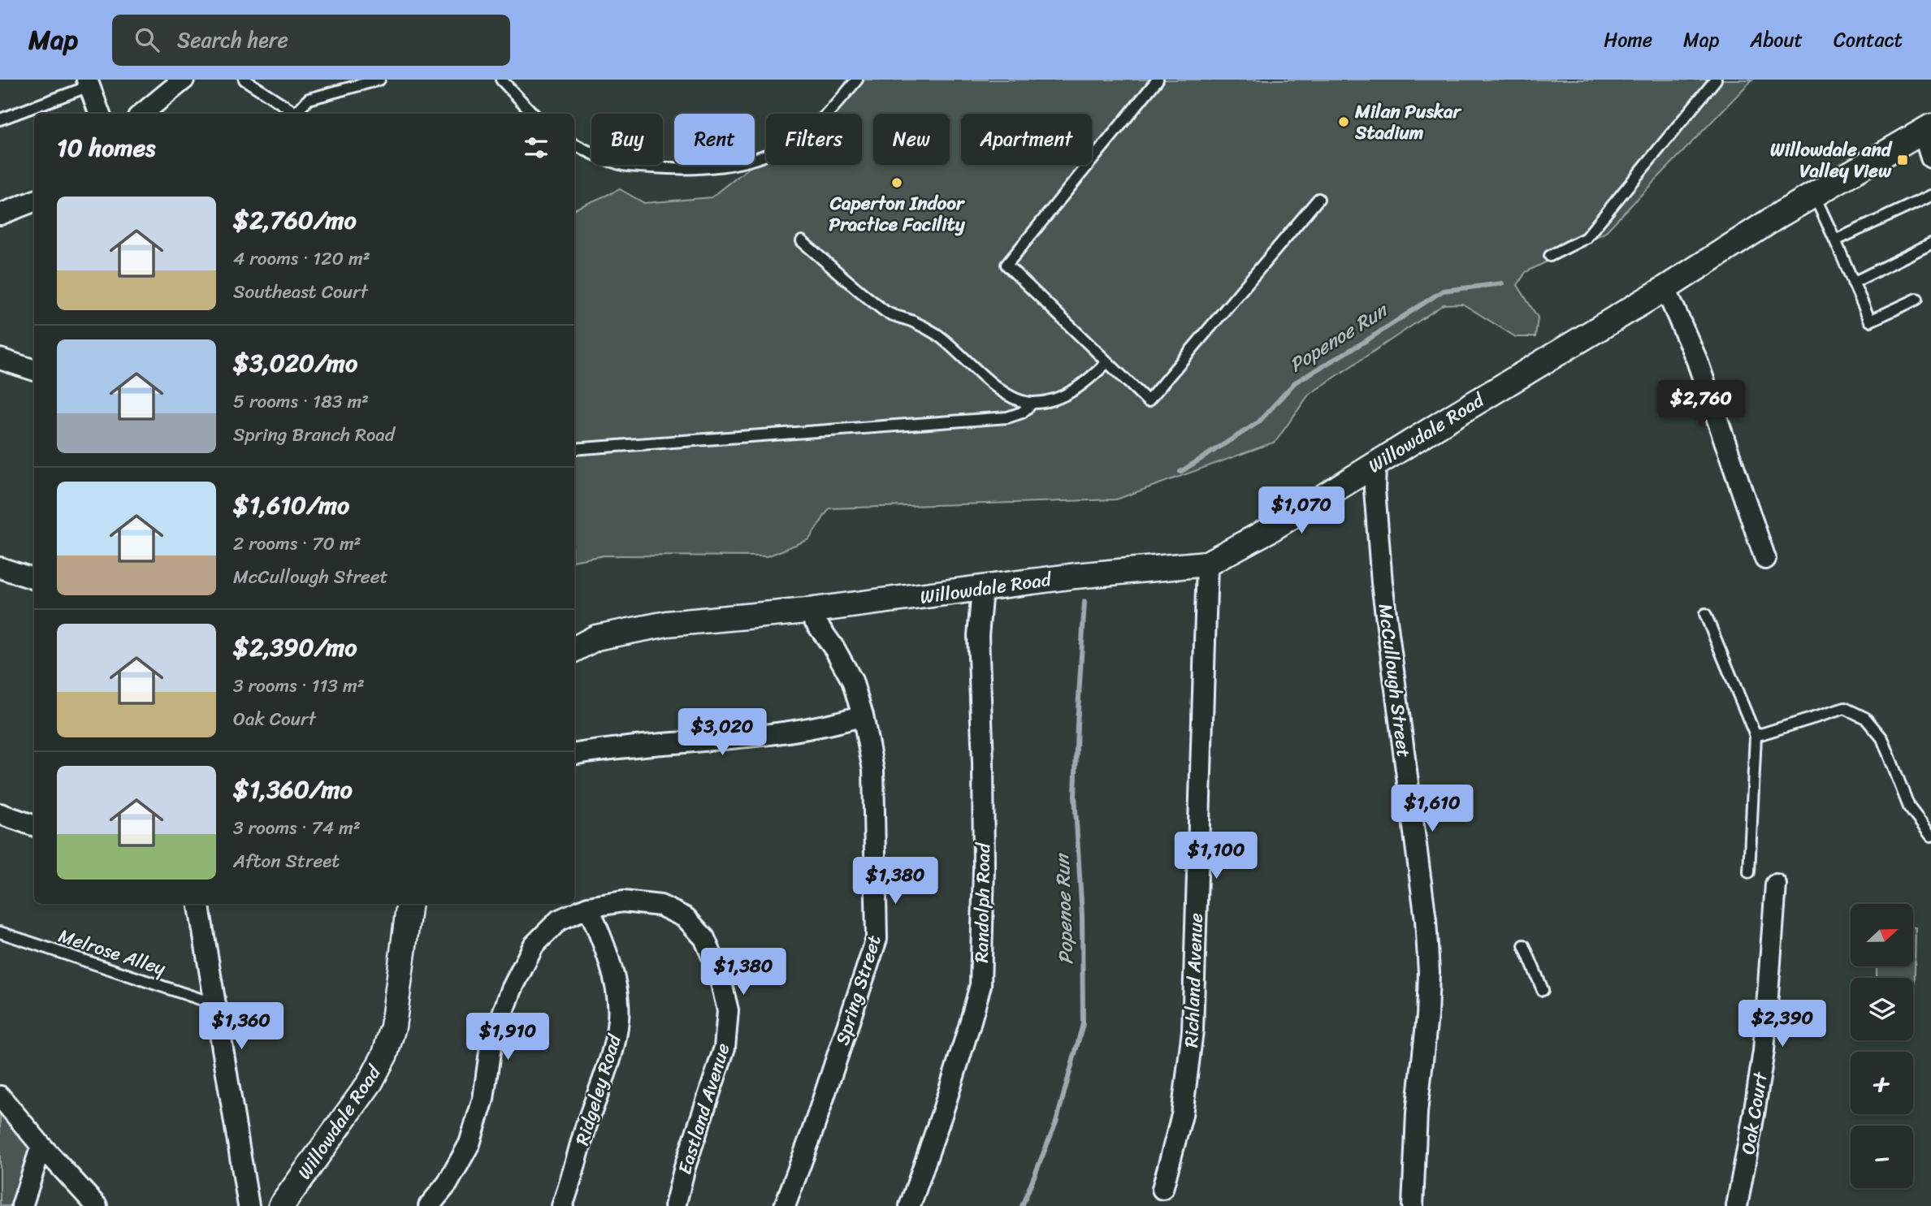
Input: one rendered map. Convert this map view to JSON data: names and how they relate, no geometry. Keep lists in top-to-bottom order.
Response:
{
  "streets": {
    "street": [
      "Willowdale Road",
      "McCullough Street",
      "Randolph Road",
      "Richland Avenue",
      "Spring Street",
      "Ridgeley Road",
      "Eastland Avenue",
      "Oak Court"
    ],
    "lane": ["Melrose Alley"]
  },
  "crossings": [
    ["Willowdale Road", "McCullough Street"],
    ["Willowdale Road", "Randolph Road"],
    ["Willowdale Road", "Richland Avenue"],
    ["Willowdale Road", "Spring Street"],
    ["Ridgeley Road", "Eastland Avenue"]
  ],
  "water": ["Popenoe Run"],
  "places": {
    "other": ["Milan Puskar Stadium", "Caperton Indoor Practice Facility"],
    "transit": ["Willowdale and Valley View"]
  },
  "north": "right",
  "page": {
    "header": "Map",
    "search": "Search here",
    "nav": [
      "Home",
      "Map",
      "About",
      "Contact"
    ],
    "chip": [
      "Buy",
      "Rent",
      "Filters",
      "New",
      "Apartment"
    ],
    "heading": "10 homes",
    "list": [
      {
        "name": "$2,760/mo",
        "note": "4 rooms · 120 m² · Southeast Court"
      },
      {
        "name": "$3,020/mo",
        "note": "5 rooms · 183 m² · Spring Branch Road"
      },
      {
        "name": "$1,610/mo",
        "note": "2 rooms · 70 m² · McCullough Street"
      },
      {
        "name": "$2,390/mo",
        "note": "3 rooms · 113 m² · Oak Court"
      },
      {
        "name": "$1,360/mo",
        "note": "3 rooms · 74 m² · Afton Street"
      }
    ],
    "price": [
      "$2,760",
      "$1,070",
      "$3,020",
      "$1,610",
      "$1,100",
      "$1,380",
      "$1,380",
      "$2,390",
      "$1,360",
      "$1,910"
    ],
    "map_buttons": ["+", "−"]
  }
}
